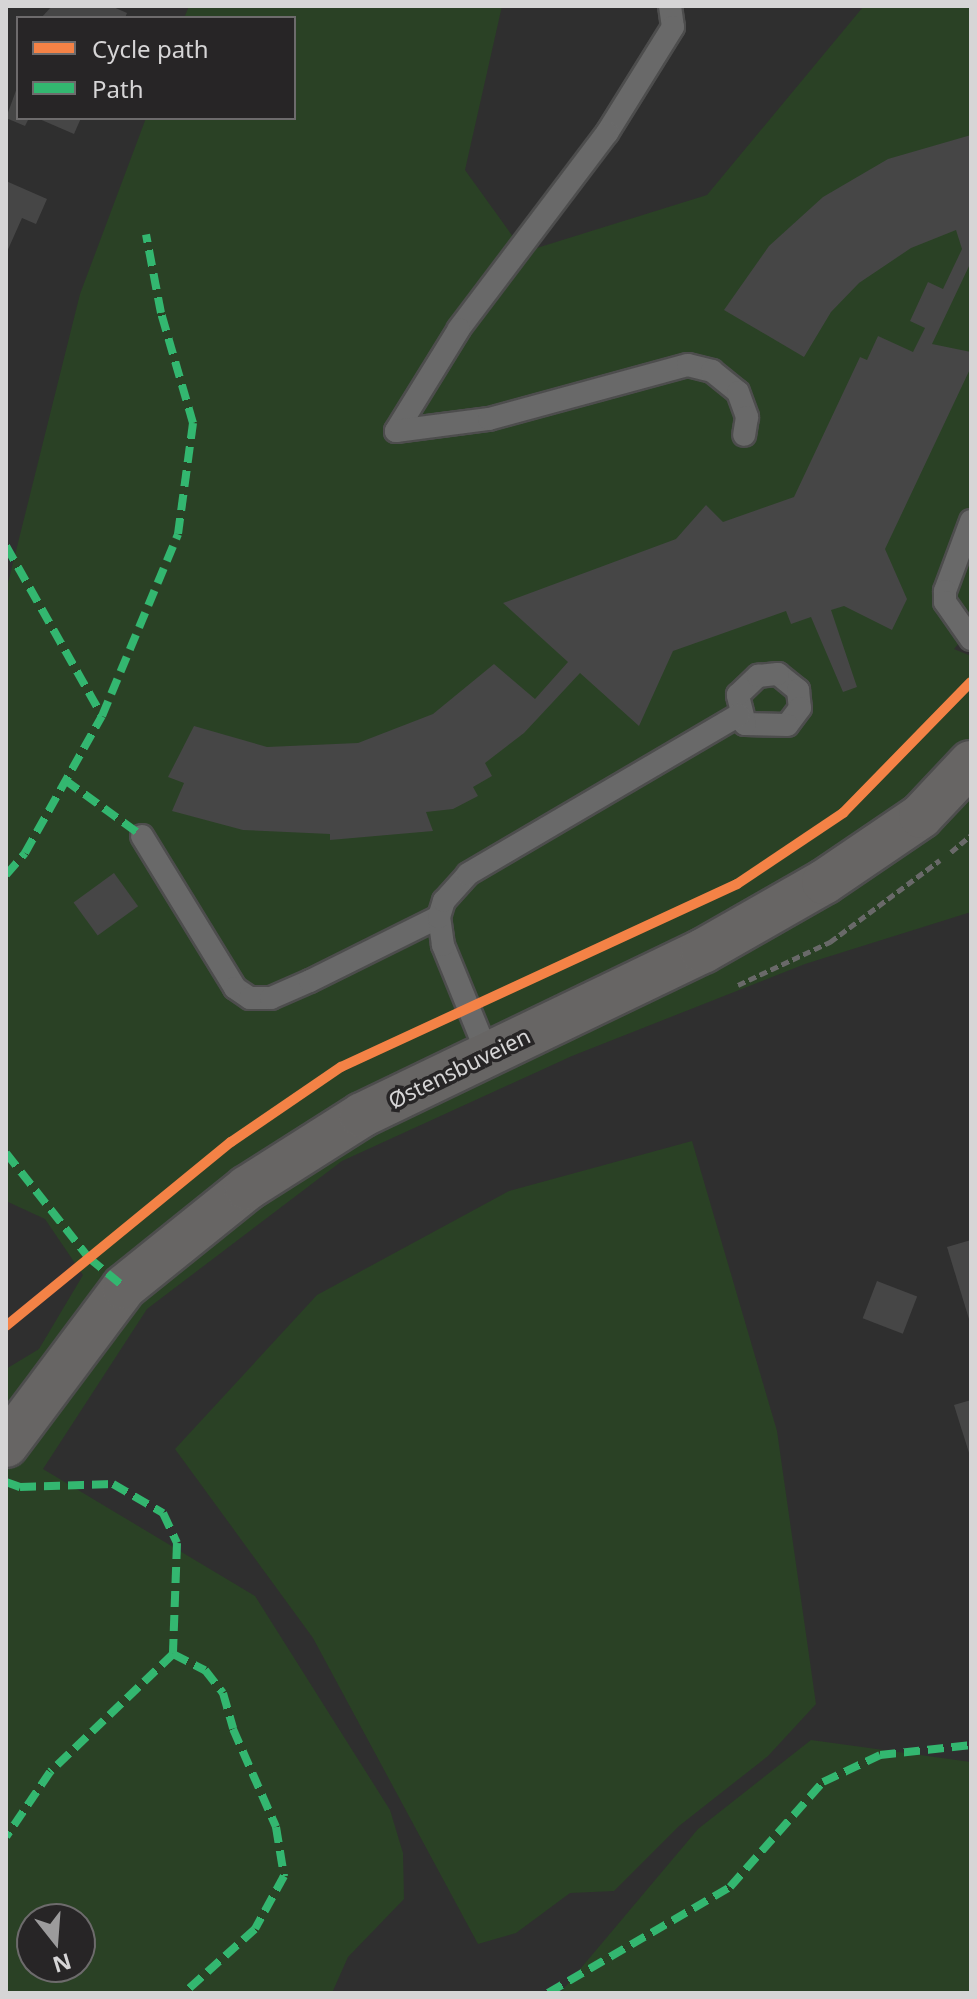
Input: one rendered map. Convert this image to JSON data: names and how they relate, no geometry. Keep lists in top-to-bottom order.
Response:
{
  "streets": {
    "main road": ["Østensbuveien"]
  },
  "legend": ["Cycle path", "Path"],
  "north": "bottom"
}
